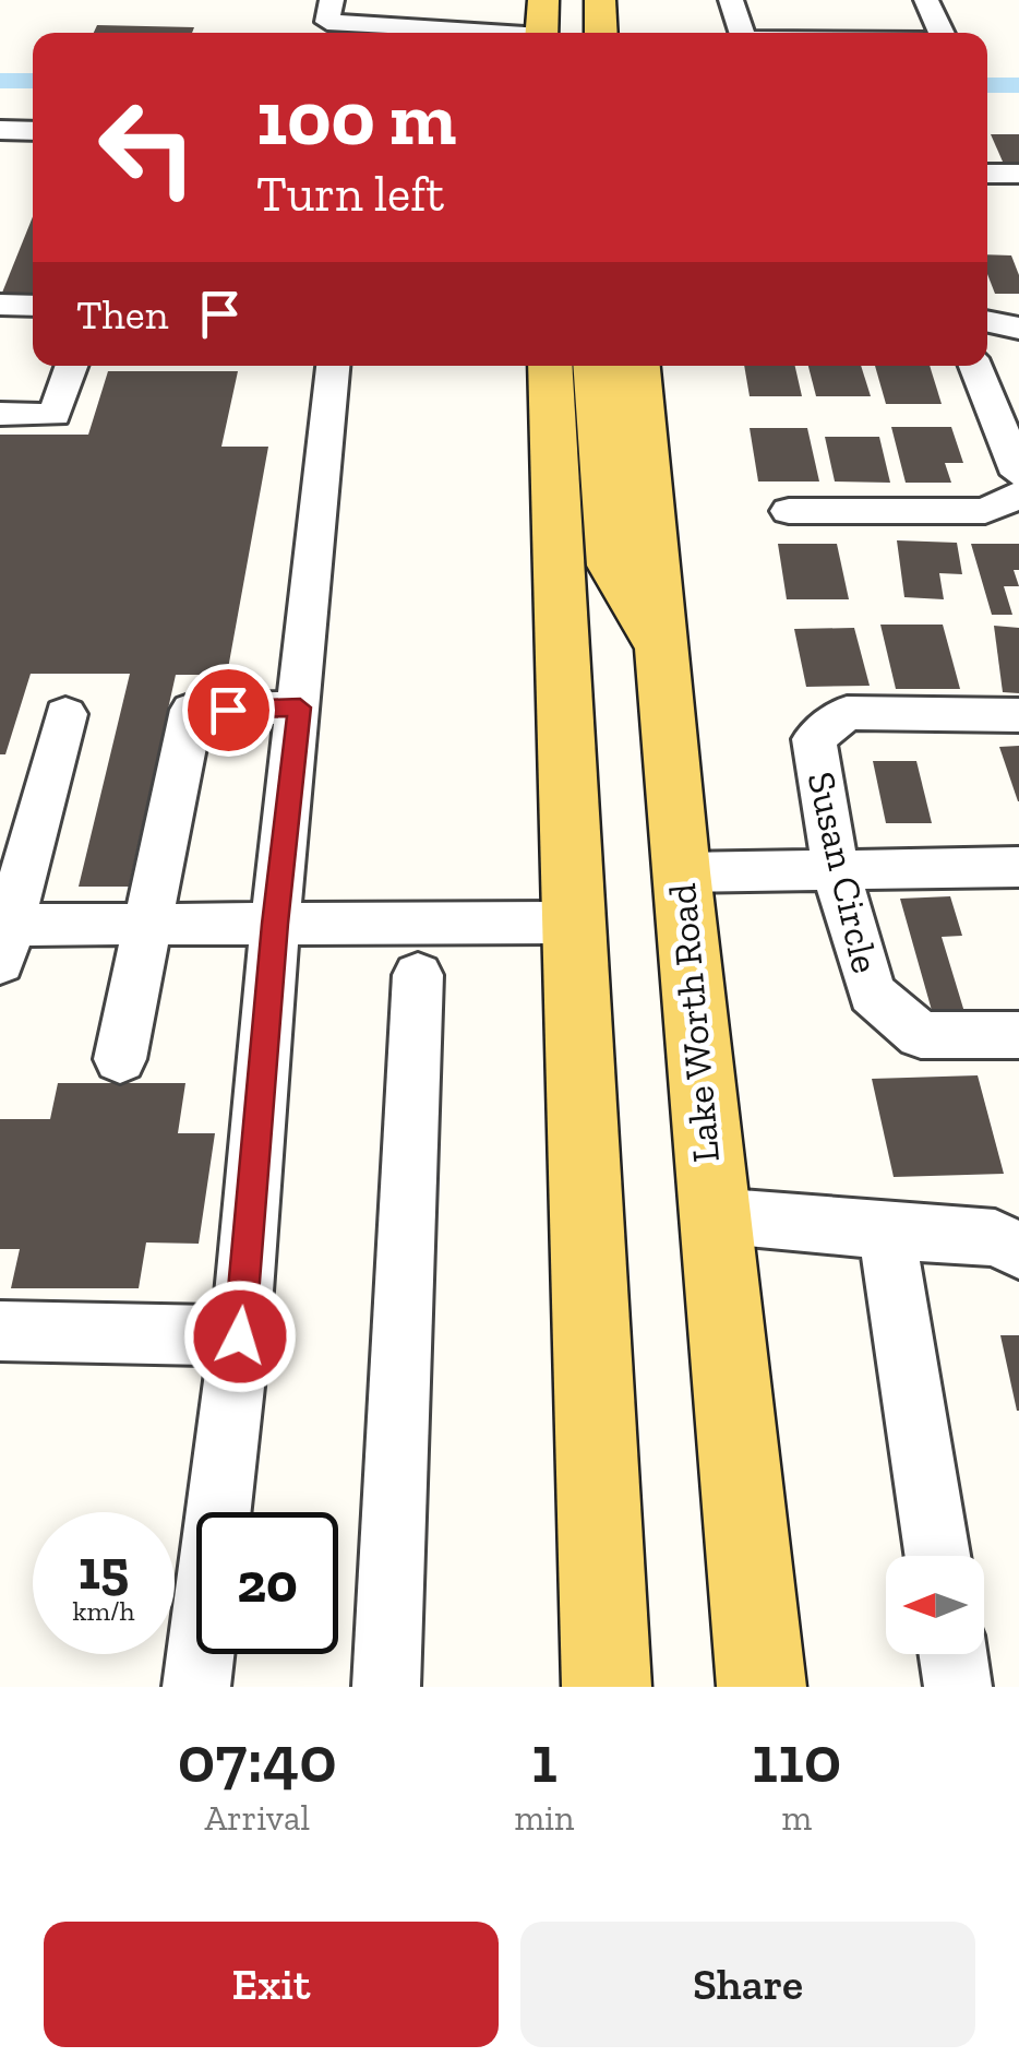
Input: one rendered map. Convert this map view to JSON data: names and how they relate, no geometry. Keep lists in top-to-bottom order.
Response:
{
  "streets": {
    "main road": ["Lake Worth Road"],
    "street": ["Susan Circle"]
  },
  "north": "left",
  "page": {
    "turn": ["100 m", "Turn left"],
    "then": "Then",
    "speed": "15 km/h",
    "limit": "20",
    "eta": [
      "07:40",
      "Arrival",
      "1",
      "min",
      "110",
      "m"
    ],
    "buttons": ["Exit", "Share"]
  }
}
